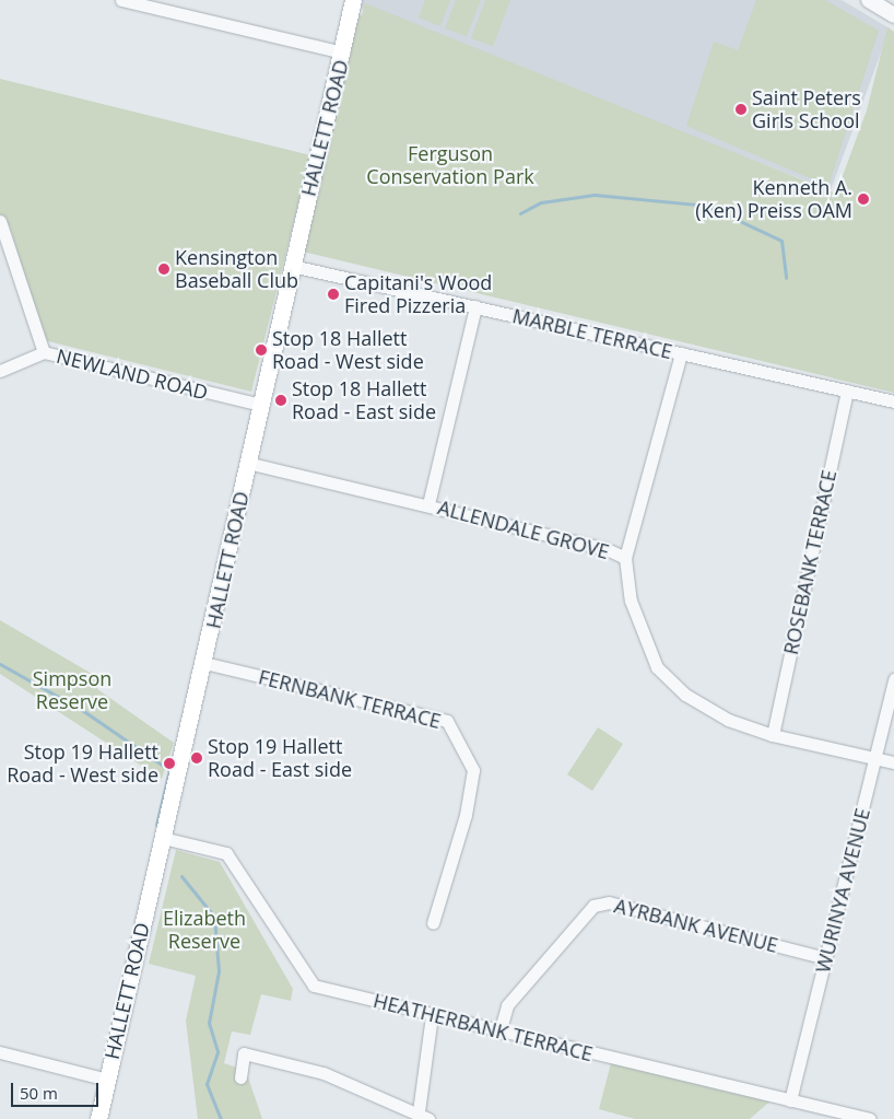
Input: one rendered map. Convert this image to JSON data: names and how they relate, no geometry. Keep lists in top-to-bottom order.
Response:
{
  "streets": {
    "main road": ["HALLETT ROAD"],
    "street": [
      "MARBLE TERRACE",
      "NEWLAND ROAD",
      "ALLENDALE GROVE",
      "ROSEBANK TERRACE",
      "FERNBANK TERRACE",
      "WURINYA AVENUE",
      "AYRBANK AVENUE",
      "HEATHERBANK TERRACE"
    ]
  },
  "crossings": [
    ["HALLETT ROAD", "MARBLE TERRACE"],
    ["HALLETT ROAD", "NEWLAND ROAD"],
    ["HALLETT ROAD", "ALLENDALE GROVE"],
    ["HALLETT ROAD", "FERNBANK TERRACE"],
    ["HALLETT ROAD", "HEATHERBANK TERRACE"],
    ["MARBLE TERRACE", "ROSEBANK TERRACE"],
    ["ALLENDALE GROVE", "ROSEBANK TERRACE"],
    ["ALLENDALE GROVE", "WURINYA AVENUE"],
    ["WURINYA AVENUE", "AYRBANK AVENUE"],
    ["WURINYA AVENUE", "HEATHERBANK TERRACE"],
    ["AYRBANK AVENUE", "HEATHERBANK TERRACE"]
  ],
  "parks": ["Ferguson Conservation Park", "Simpson Reserve", "Elizabeth Reserve"],
  "places": [
    "Saint Peters Girls School",
    "Kenneth A. (Ken) Preiss OAM",
    "Kensington Baseball Club",
    "Capitani's Wood Fired Pizzeria",
    "Stop 18 Hallett Road - West side",
    "Stop 18 Hallett Road - East side",
    "Stop 19 Hallett Road - East side",
    "Stop 19 Hallett Road - West side"
  ],
  "scale_bar": "50 m"
}
